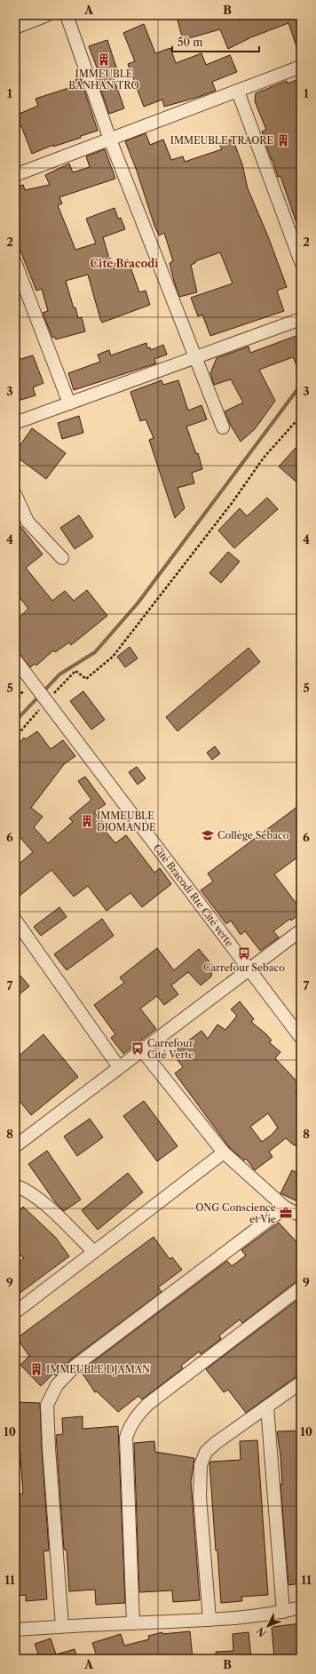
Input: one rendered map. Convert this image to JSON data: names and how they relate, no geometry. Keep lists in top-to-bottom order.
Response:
{
  "streets": {
    "street": ["Cité Bracodi Rte Cité verte"]
  },
  "districts": ["Cité Bracodi"],
  "places": {
    "building": [
      "IMMEUBLE BANHAN TRO",
      "IMMEUBLE TRAORE",
      "IMMEUBLE DIOMANDE",
      "IMMEUBLE DJAMAN"
    ],
    "school or university": ["Collège Sebaco"],
    "bus stop": ["Carrefour Sebaco", "Carrefour Cité Verte"],
    "office": ["ONG Conscience et Vie"]
  },
  "scale_bar": "50 m",
  "north": "bottom left",
  "grid": {
    "columns": ["A", "B"],
    "rows": [
      "1",
      "2",
      "3",
      "4",
      "5",
      "6",
      "7",
      "8",
      "9",
      "10",
      "11"
    ]
  }
}
